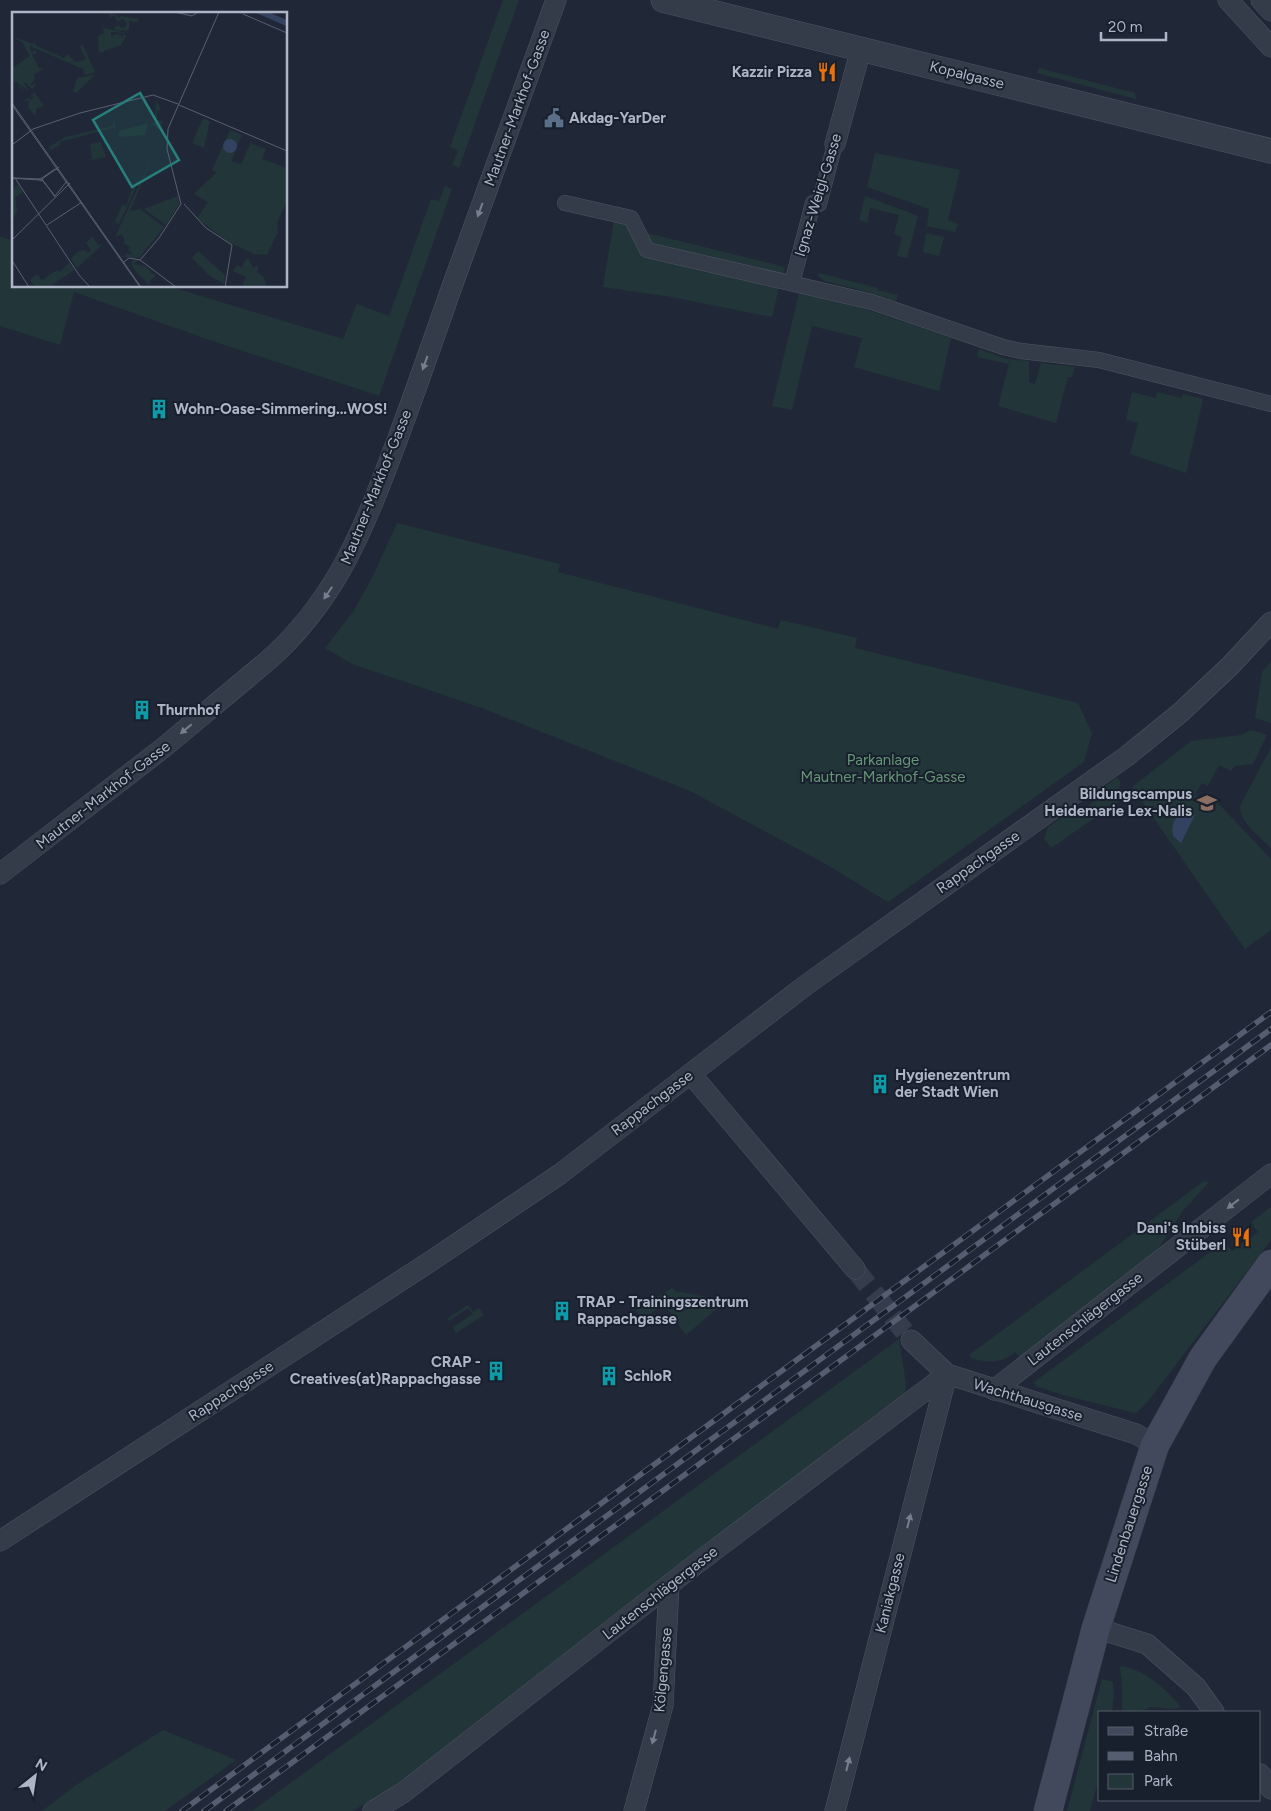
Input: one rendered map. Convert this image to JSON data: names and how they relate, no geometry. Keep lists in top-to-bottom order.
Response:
{
  "streets": {
    "main road": ["Lindenbauergasse"],
    "street": [
      "Kopalgasse",
      "Mautner-Markhof-Gasse",
      "Ignaz-Weigl-Gasse",
      "Rappachgasse",
      "Lautenschlägergasse",
      "Wachthausgasse",
      "Kaniakgasse",
      "Kölgengasse"
    ]
  },
  "crossings": [
    ["Kopalgasse", "Ignaz-Weigl-Gasse"],
    ["Lautenschlägergasse", "Wachthausgasse"],
    ["Lautenschlägergasse", "Kaniakgasse"],
    ["Lautenschlägergasse", "Kölgengasse"],
    ["Wachthausgasse", "Lindenbauergasse"],
    ["Wachthausgasse", "Kaniakgasse"]
  ],
  "one_way": ["Mautner-Markhof-Gasse", "Kaniakgasse", "Kölgengasse"],
  "parks": ["Parkanlage Mautner-Markhof-Gasse"],
  "places": {
    "restaurant": ["Kazzir Pizza", "Dani's Imbiss Stüberl"],
    "public building": ["Akdag-YarDer"],
    "building": [
      "Wohn-Oase-Simmering...WOS!",
      "Thurnhof",
      "Hygienezentrum der Stadt Wien",
      "TRAP - Trainingszentrum Rappachgasse",
      "CRAP - Creatives(at)Rappachgasse",
      "SchloR"
    ],
    "school or university": ["Bildungscampus Heidemarie Lex-Nalis"]
  },
  "legend": ["Straße", "Bahn", "Park"],
  "scale_bar": "20 m",
  "north": "top right"
}
